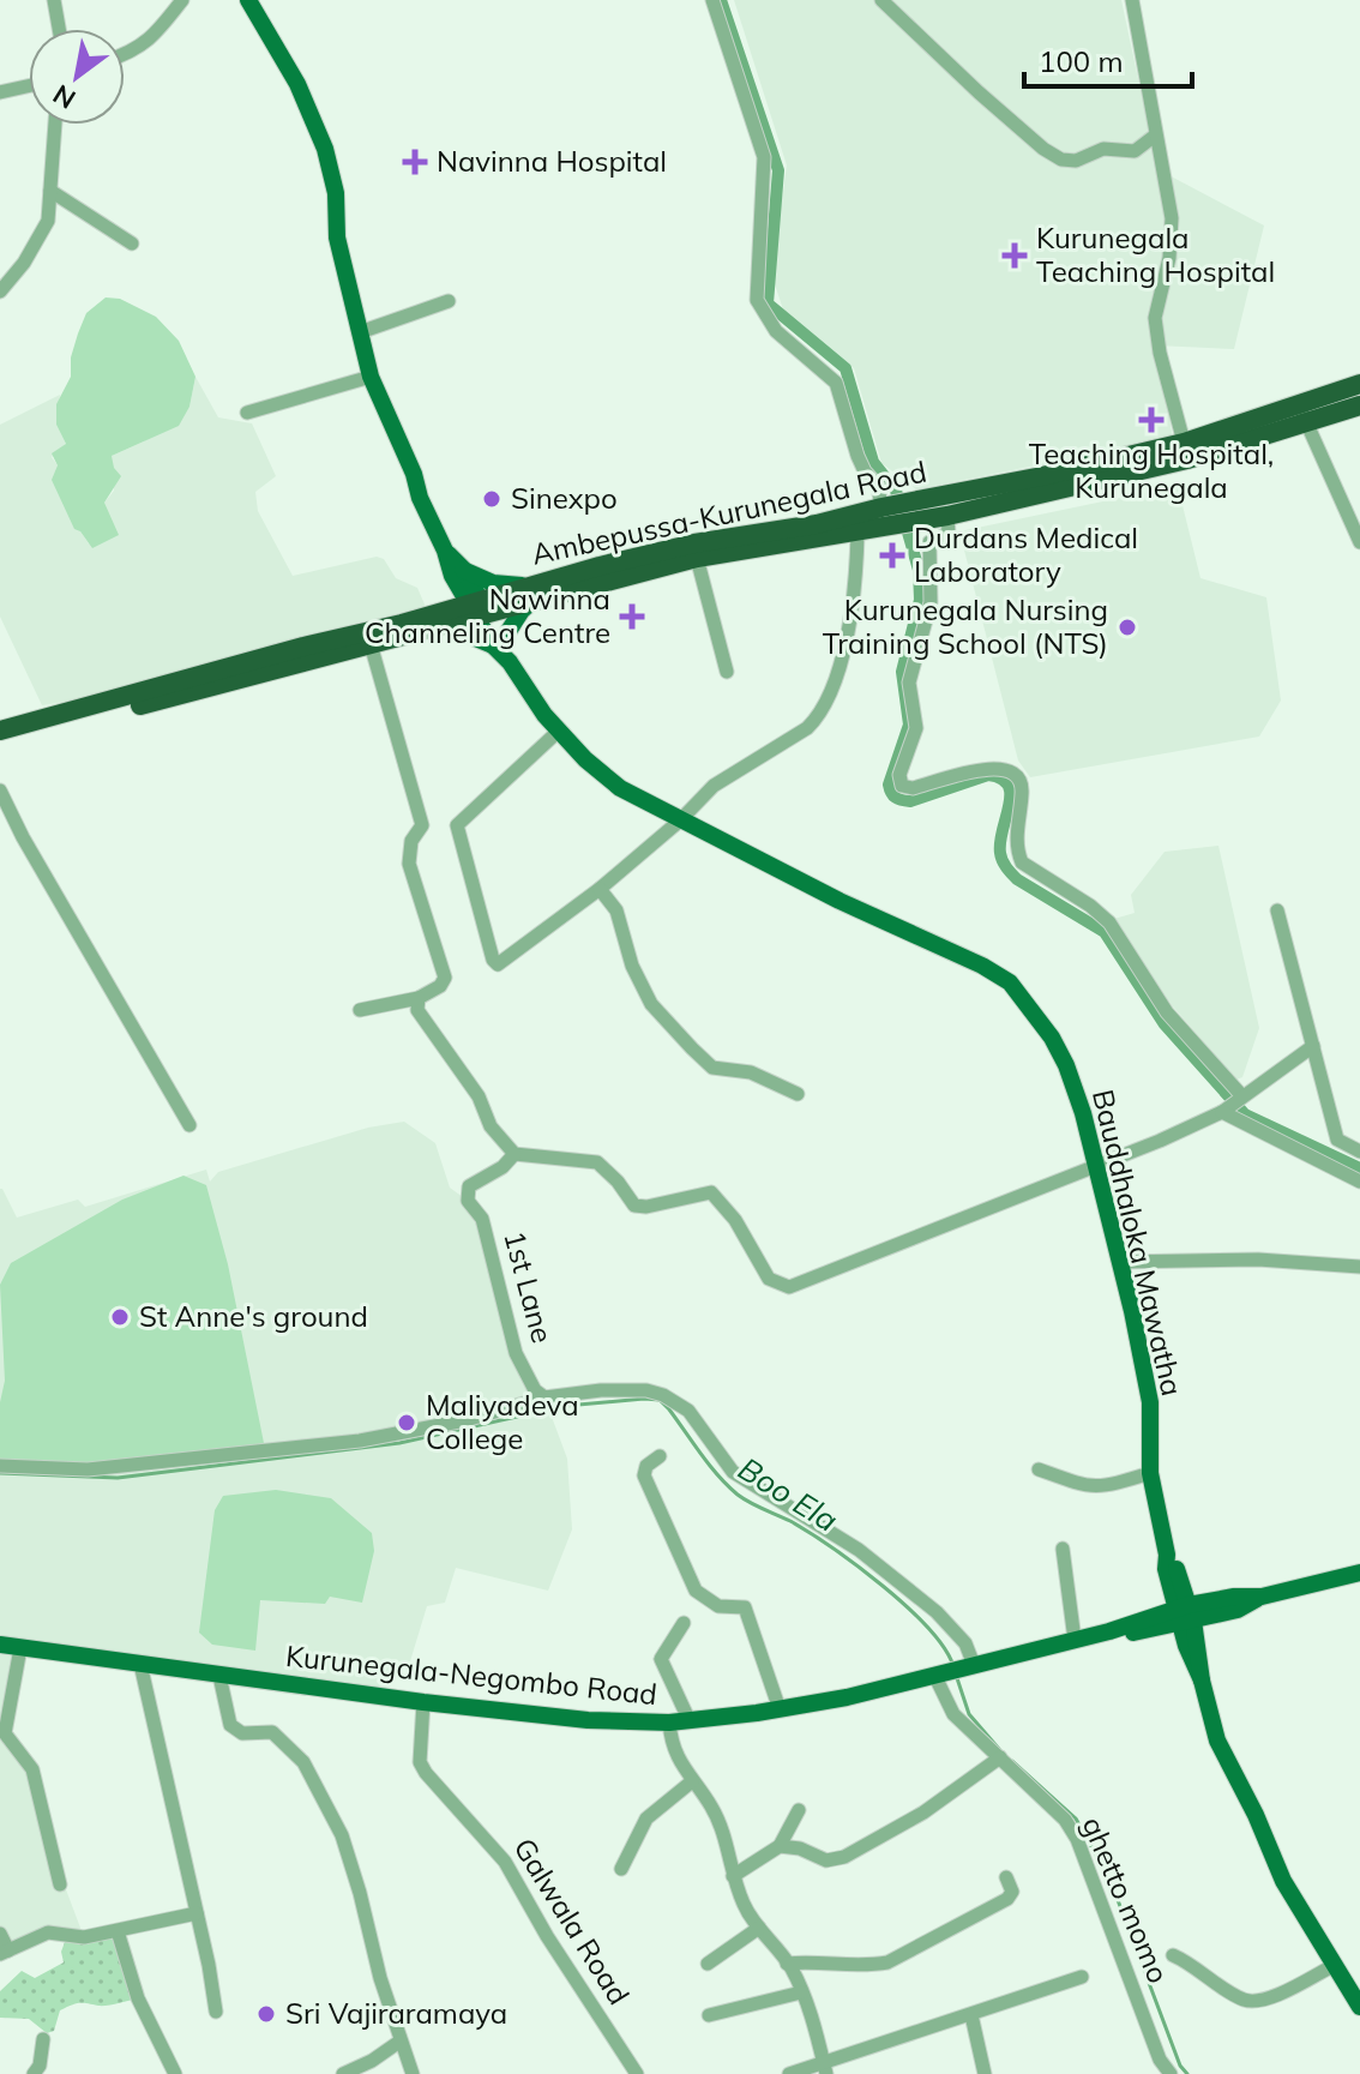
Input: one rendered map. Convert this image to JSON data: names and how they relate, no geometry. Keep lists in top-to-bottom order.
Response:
{
  "streets": {
    "highway": ["Ambepussa-Kurunegala Road"],
    "main road": ["Bauddhaloka Mawatha", "Kurunegala-Negombo Road"],
    "street": ["1st Lane", "ghetto momo", "Galwala Road"]
  },
  "crossings": [
    ["Ambepussa-Kurunegala Road", "Bauddhaloka Mawatha"],
    ["Kurunegala-Negombo Road", "ghetto momo"],
    ["Kurunegala-Negombo Road", "Galwala Road"]
  ],
  "water": ["Boo Ela"],
  "places": {
    "health": [
      "Navinna Hospital",
      "Kurunegala Teaching Hospital",
      "Teaching Hospital, Kurunegala",
      "Durdans Medical Laboratory",
      "Nawinna Channeling Centre"
    ],
    "other": [
      "Sinexpo",
      "Kurunegala Nursing Training School (NTS)",
      "St Anne's ground",
      "Maliyadeva College",
      "Sri Vajiraramaya"
    ]
  },
  "scale_bar": "100 m",
  "north": "bottom left"
}
